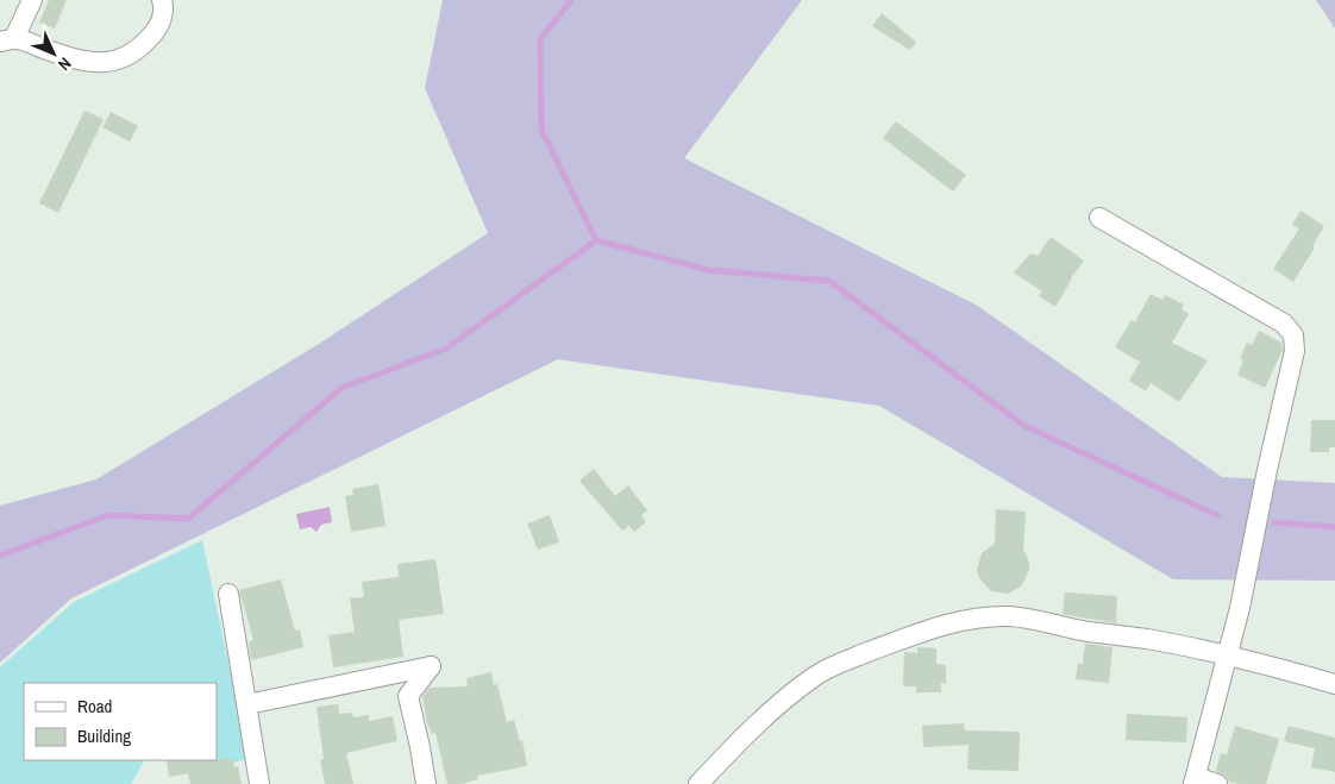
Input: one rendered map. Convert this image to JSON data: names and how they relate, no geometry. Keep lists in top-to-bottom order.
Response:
{
  "legend": ["Road", "Building"],
  "north": "bottom right"
}
